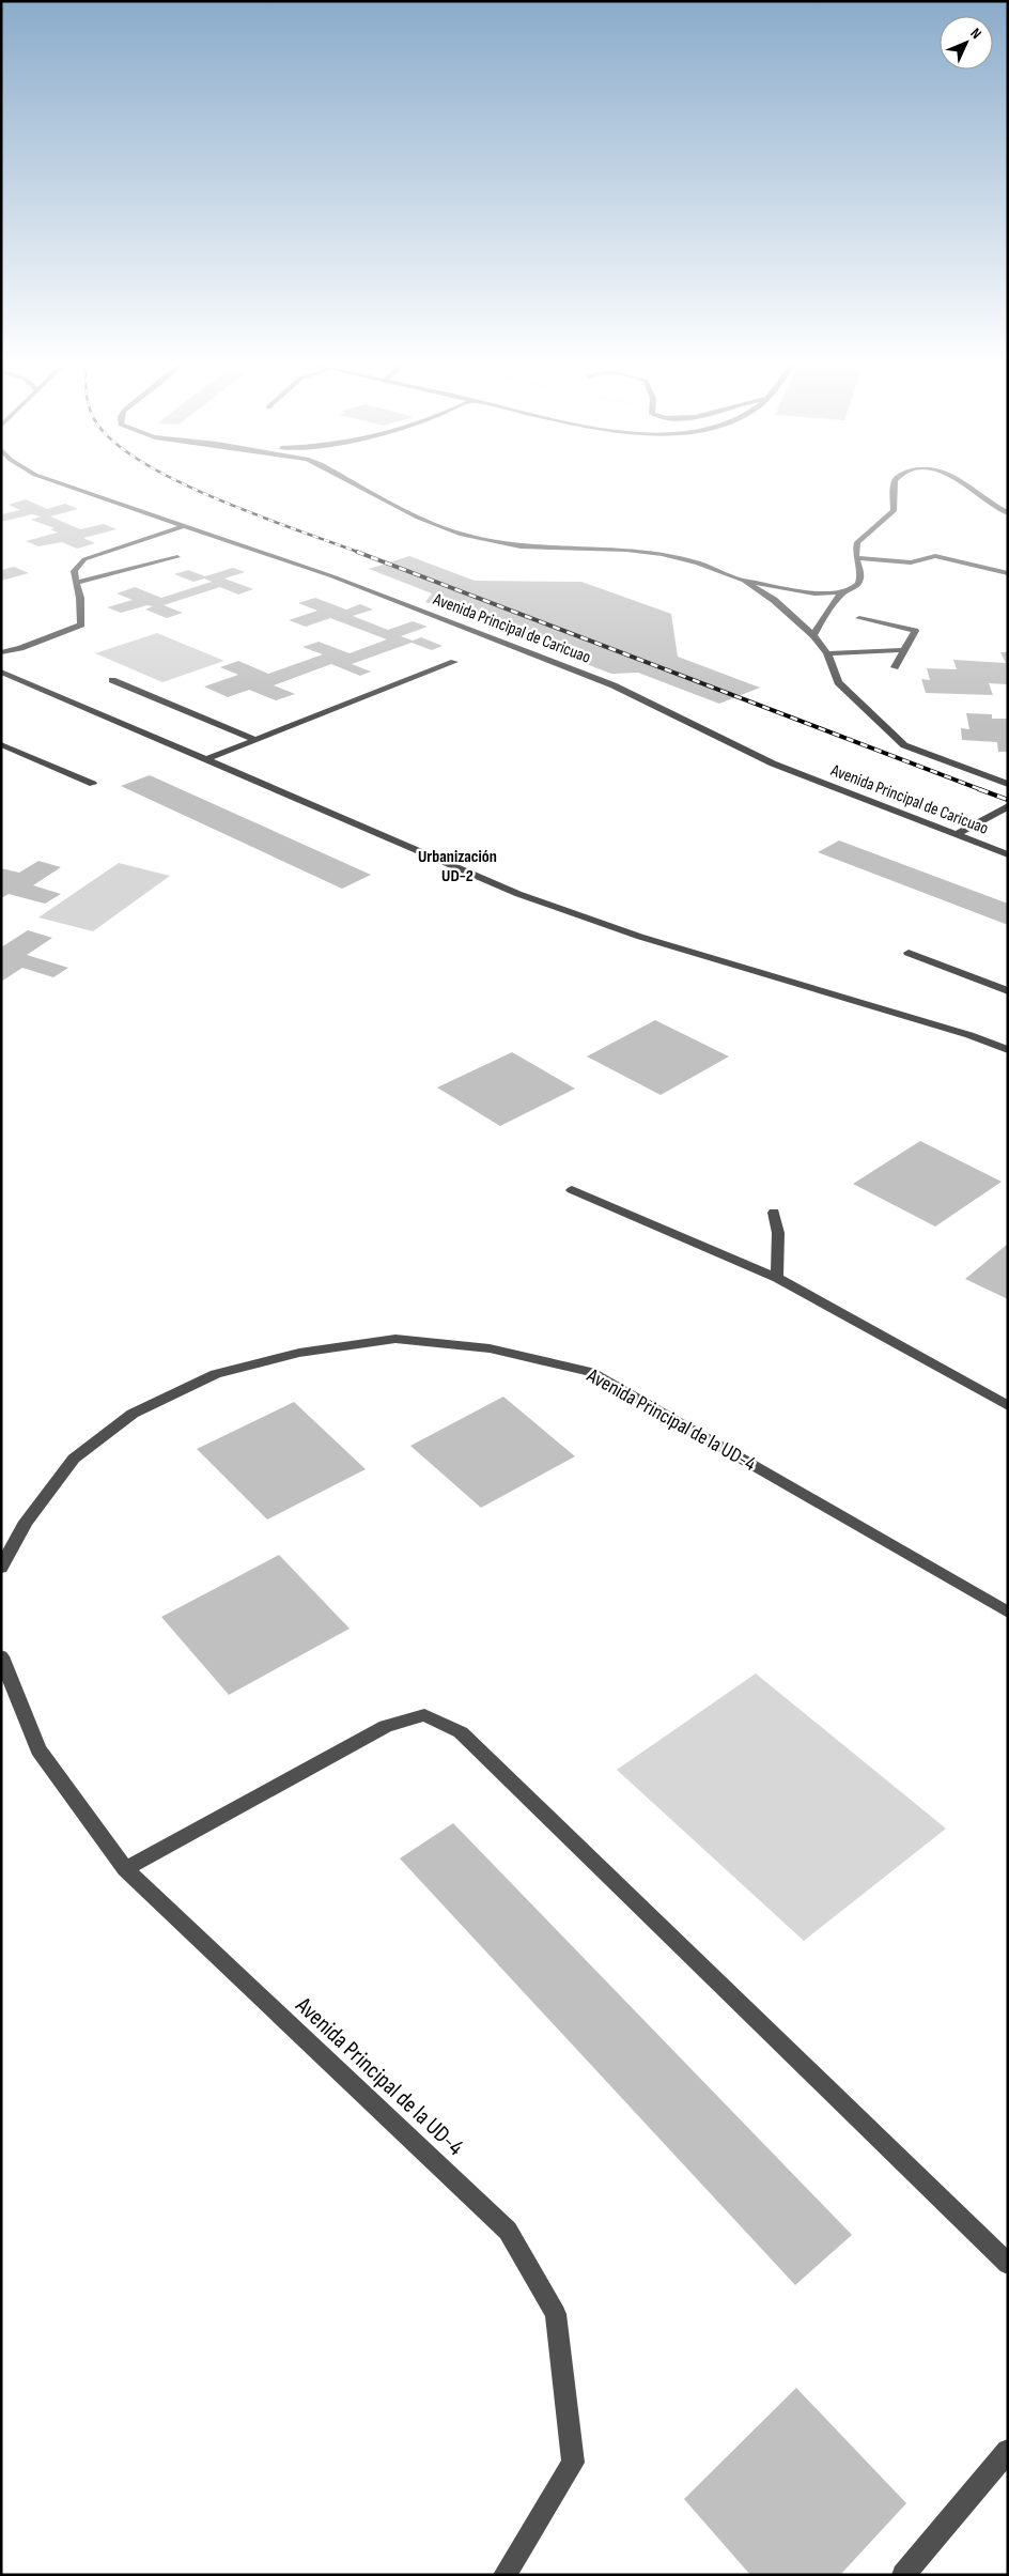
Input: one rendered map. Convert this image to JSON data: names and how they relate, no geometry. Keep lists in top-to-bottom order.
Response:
{
  "streets": {
    "street": ["Avenida Principal de Caricuao", "Avenida Principal de la UD-4"]
  },
  "districts": ["Urbanización UD-2"],
  "north": "top right"
}
